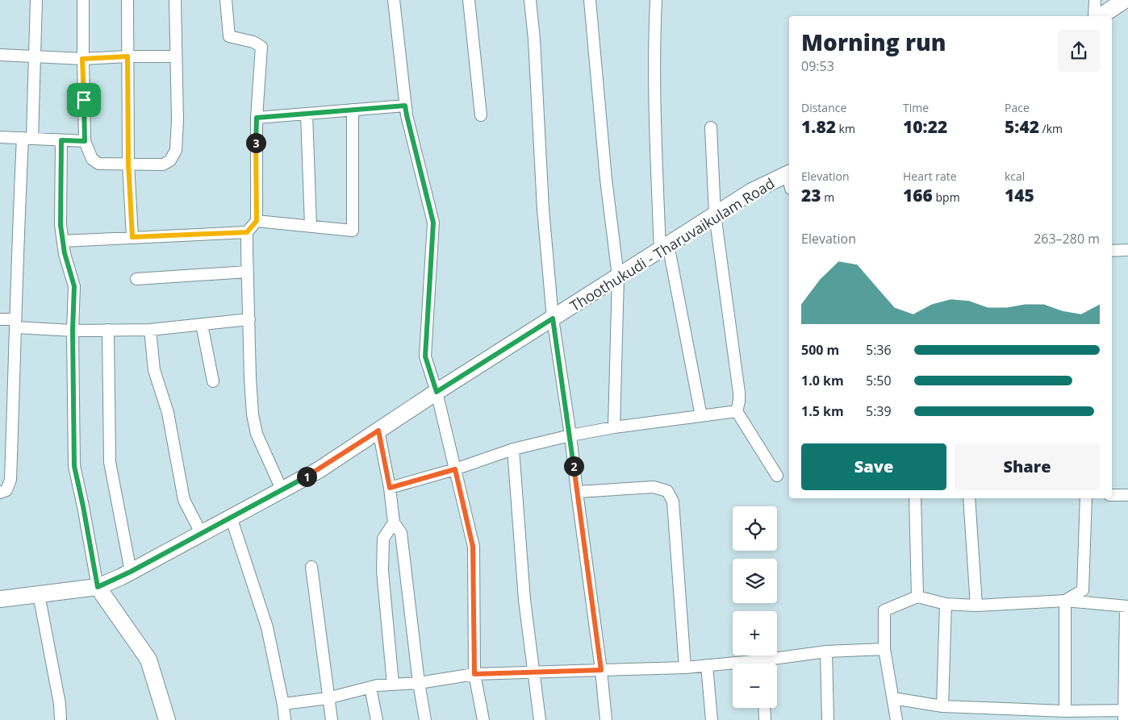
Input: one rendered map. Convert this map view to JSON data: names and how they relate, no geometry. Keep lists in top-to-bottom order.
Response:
{
  "streets": {
    "main road": ["Thoothukudi - Tharuvaikulam Road"]
  },
  "page": {
    "heading": ["Morning run", "09:53"],
    "stats": [
      ["Distance", "1.82 km"],
      ["Time", "10:22"],
      ["Pace", "5:42 /km"],
      ["Elevation", "23 m"],
      ["Heart rate", "166 bpm"],
      ["kcal", "145"]
    ],
    "pins": ["3", "2", "1"],
    "chart": ["Elevation", "263–280 m"],
    "list": [
      {
        "name": "500 m",
        "note": "5:36"
      },
      {
        "name": "1.0 km",
        "note": "5:50"
      },
      {
        "name": "1.5 km",
        "note": "5:39"
      }
    ],
    "buttons": ["Save", "Share"],
    "map_buttons": ["+", "−"]
  }
}
